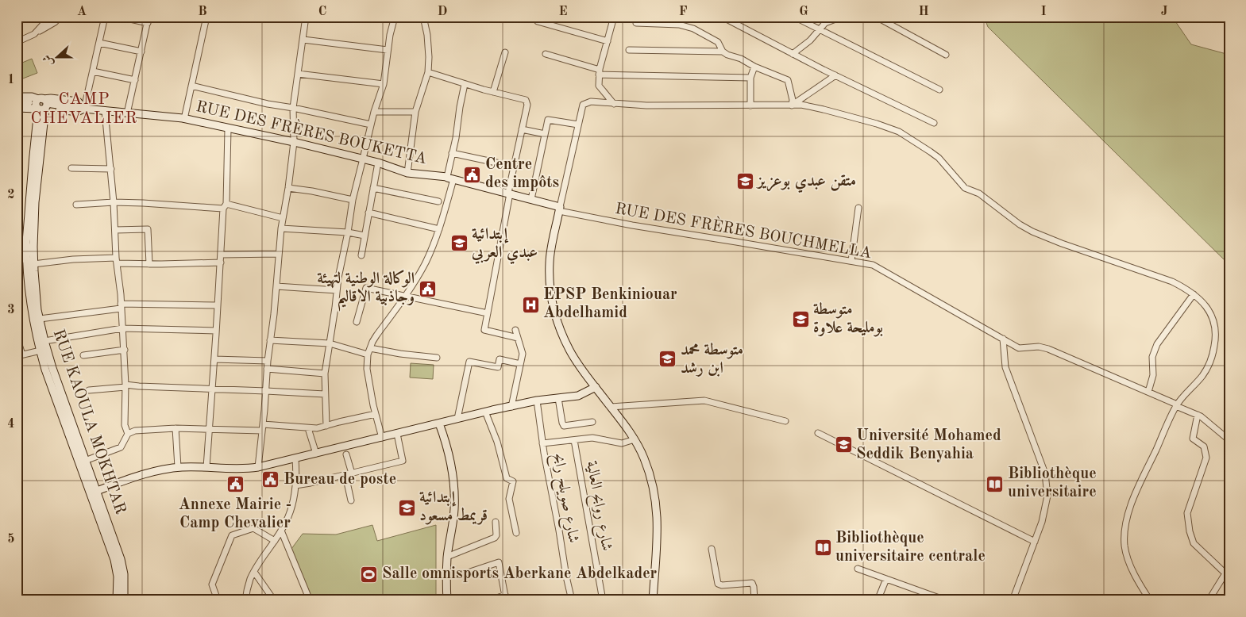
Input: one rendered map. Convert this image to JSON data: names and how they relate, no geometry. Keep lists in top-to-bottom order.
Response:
{
  "streets": {
    "main road": ["RUE DES FRÈRES BOUKETTA", "RUE KAOULA MOKHTAR"],
    "street": ["RUE DES FRÈRES BOUCHMELLA", "شارع صويلح رابح", "شارع روابح العالية"]
  },
  "crossings": [
    ["RUE DES FRÈRES BOUKETTA", "RUE DES FRÈRES BOUCHMELLA"],
    ["RUE DES FRÈRES BOUKETTA", "RUE KAOULA MOKHTAR"]
  ],
  "districts": ["CAMP CHEVALIER"],
  "places": {
    "public building": [
      "Centre des impôts",
      "الوكالة الوطنية لتهيئة وجاذبية الاقاليم",
      "Bureau de poste",
      "Annexe Mairie - Camp Chevalier"
    ],
    "school or university": [
      "متقن عبدي بوعزيز",
      "إبتدائية عبدي العربي",
      "متوسطة بومليحة علاوة",
      "متوسطة محمد ابن رشد",
      "Université Mohamed Seddik Benyahia",
      "إبتدائية قريمط مسعود"
    ],
    "hospital": ["EPSP Benkiniouar Abdelhamid"],
    "library": ["Bibliothèque universitaire", "Bibliothèque universitaire centrale"],
    "sports": ["Salle omnisports Aberkane Abdelkader"]
  },
  "north": "left",
  "grid": {
    "columns": [
      "A",
      "B",
      "C",
      "D",
      "E",
      "F",
      "G",
      "H",
      "I",
      "J"
    ],
    "rows": [
      "1",
      "2",
      "3",
      "4",
      "5"
    ]
  }
}
